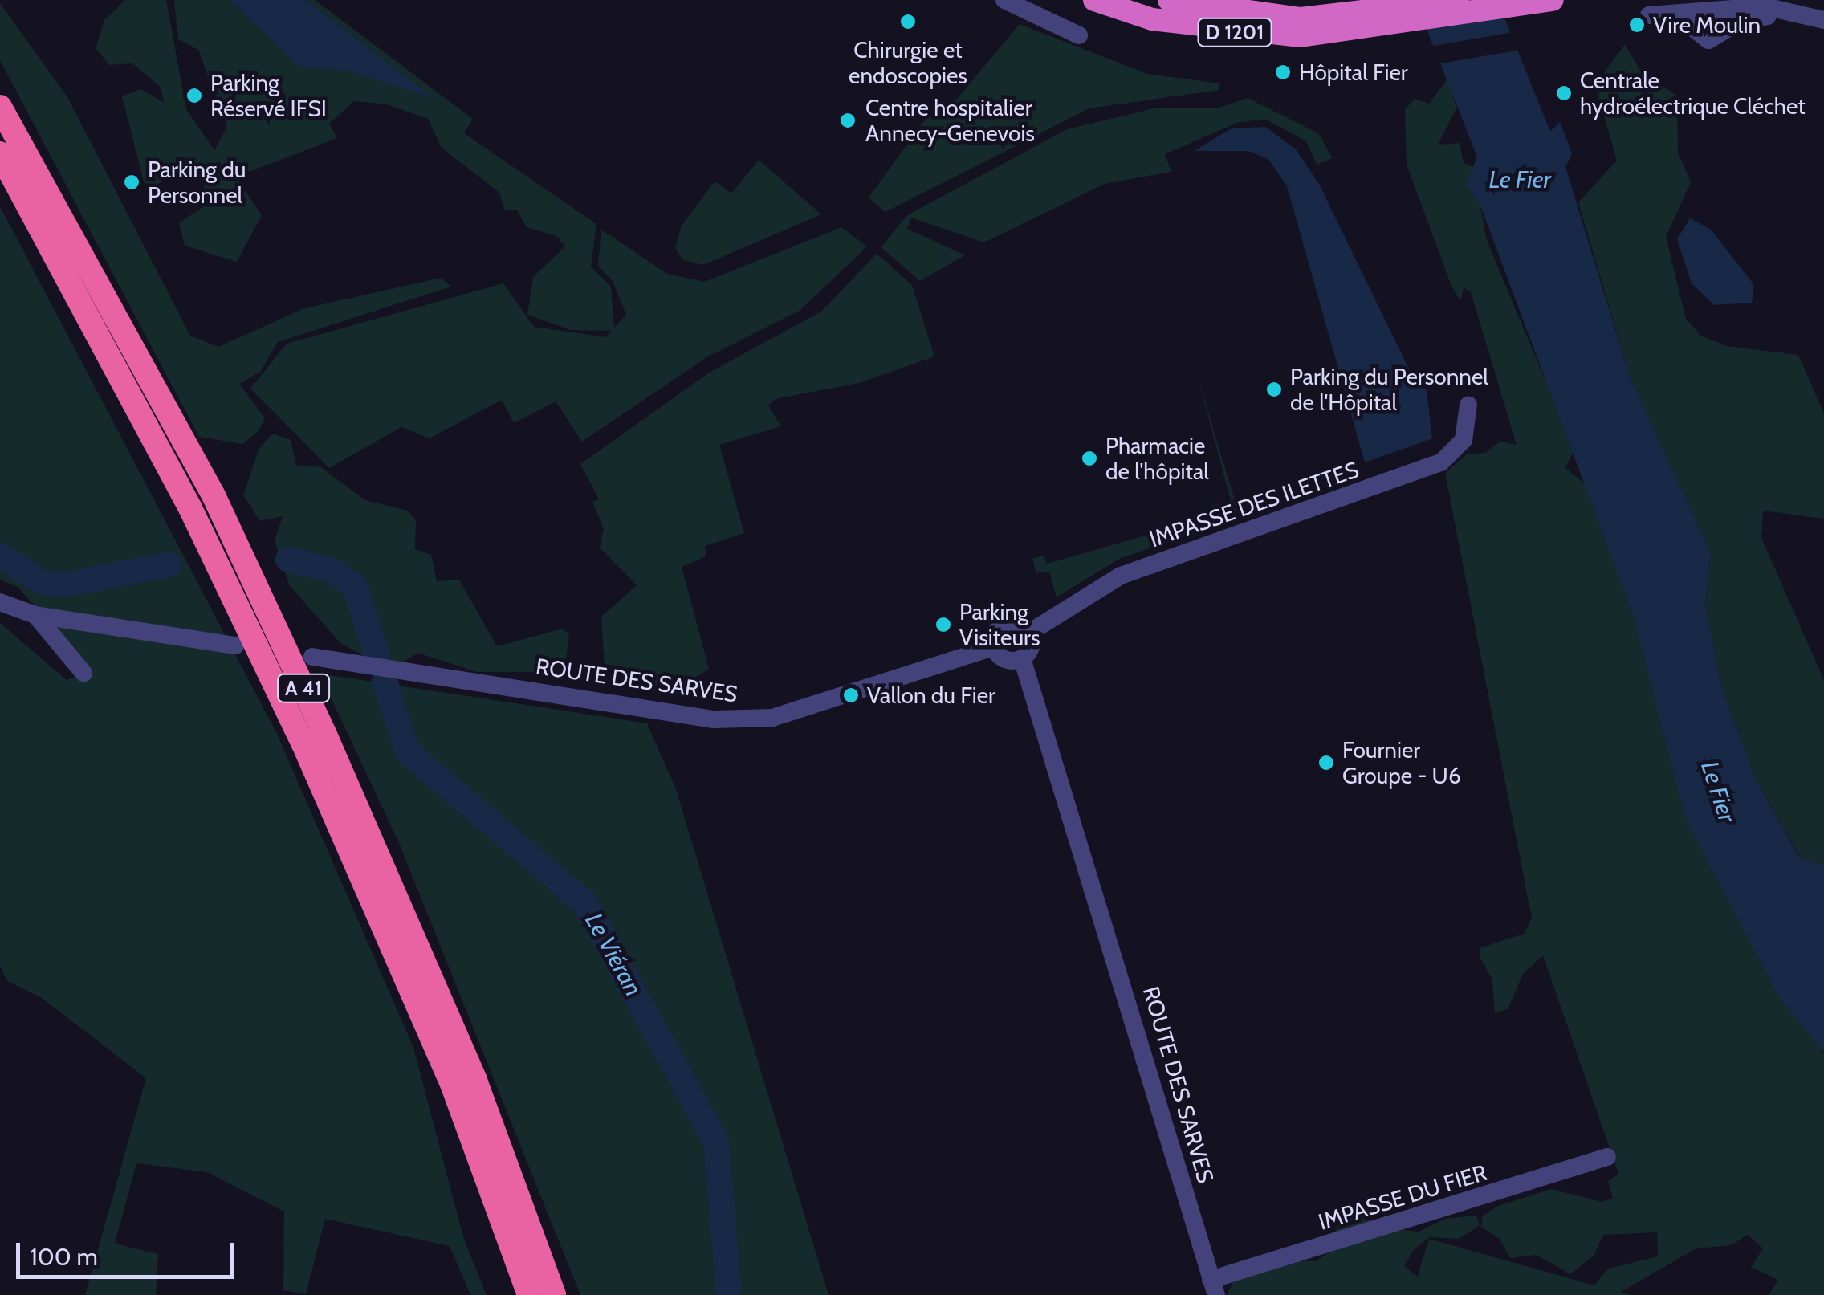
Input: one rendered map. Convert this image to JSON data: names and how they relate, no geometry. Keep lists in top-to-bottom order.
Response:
{
  "streets": {
    "highway": ["D 1201", "A 41"],
    "street": ["IMPASSE DES ILETTES", "ROUTE DES SARVES", "IMPASSE DU FIER"]
  },
  "crossings": [
    ["ROUTE DES SARVES", "IMPASSE DU FIER"]
  ],
  "water": ["Le Fier", "Le Viéran"],
  "places": [
    "Chirurgie et endoscopies",
    "Vire Moulin",
    "Hôpital Fier",
    "Centrale hydroélectrique Cléchet",
    "Parking Réservé IFSI",
    "Centre hospitalier Annecy-Genevois",
    "Parking du Personnel",
    "Parking du Personnel de l'Hôpital",
    "Pharmacie de l'hôpital",
    "Parking Visiteurs",
    "Vallon du Fier",
    "Fournier Groupe - U6"
  ],
  "scale_bar": "100 m"
}
